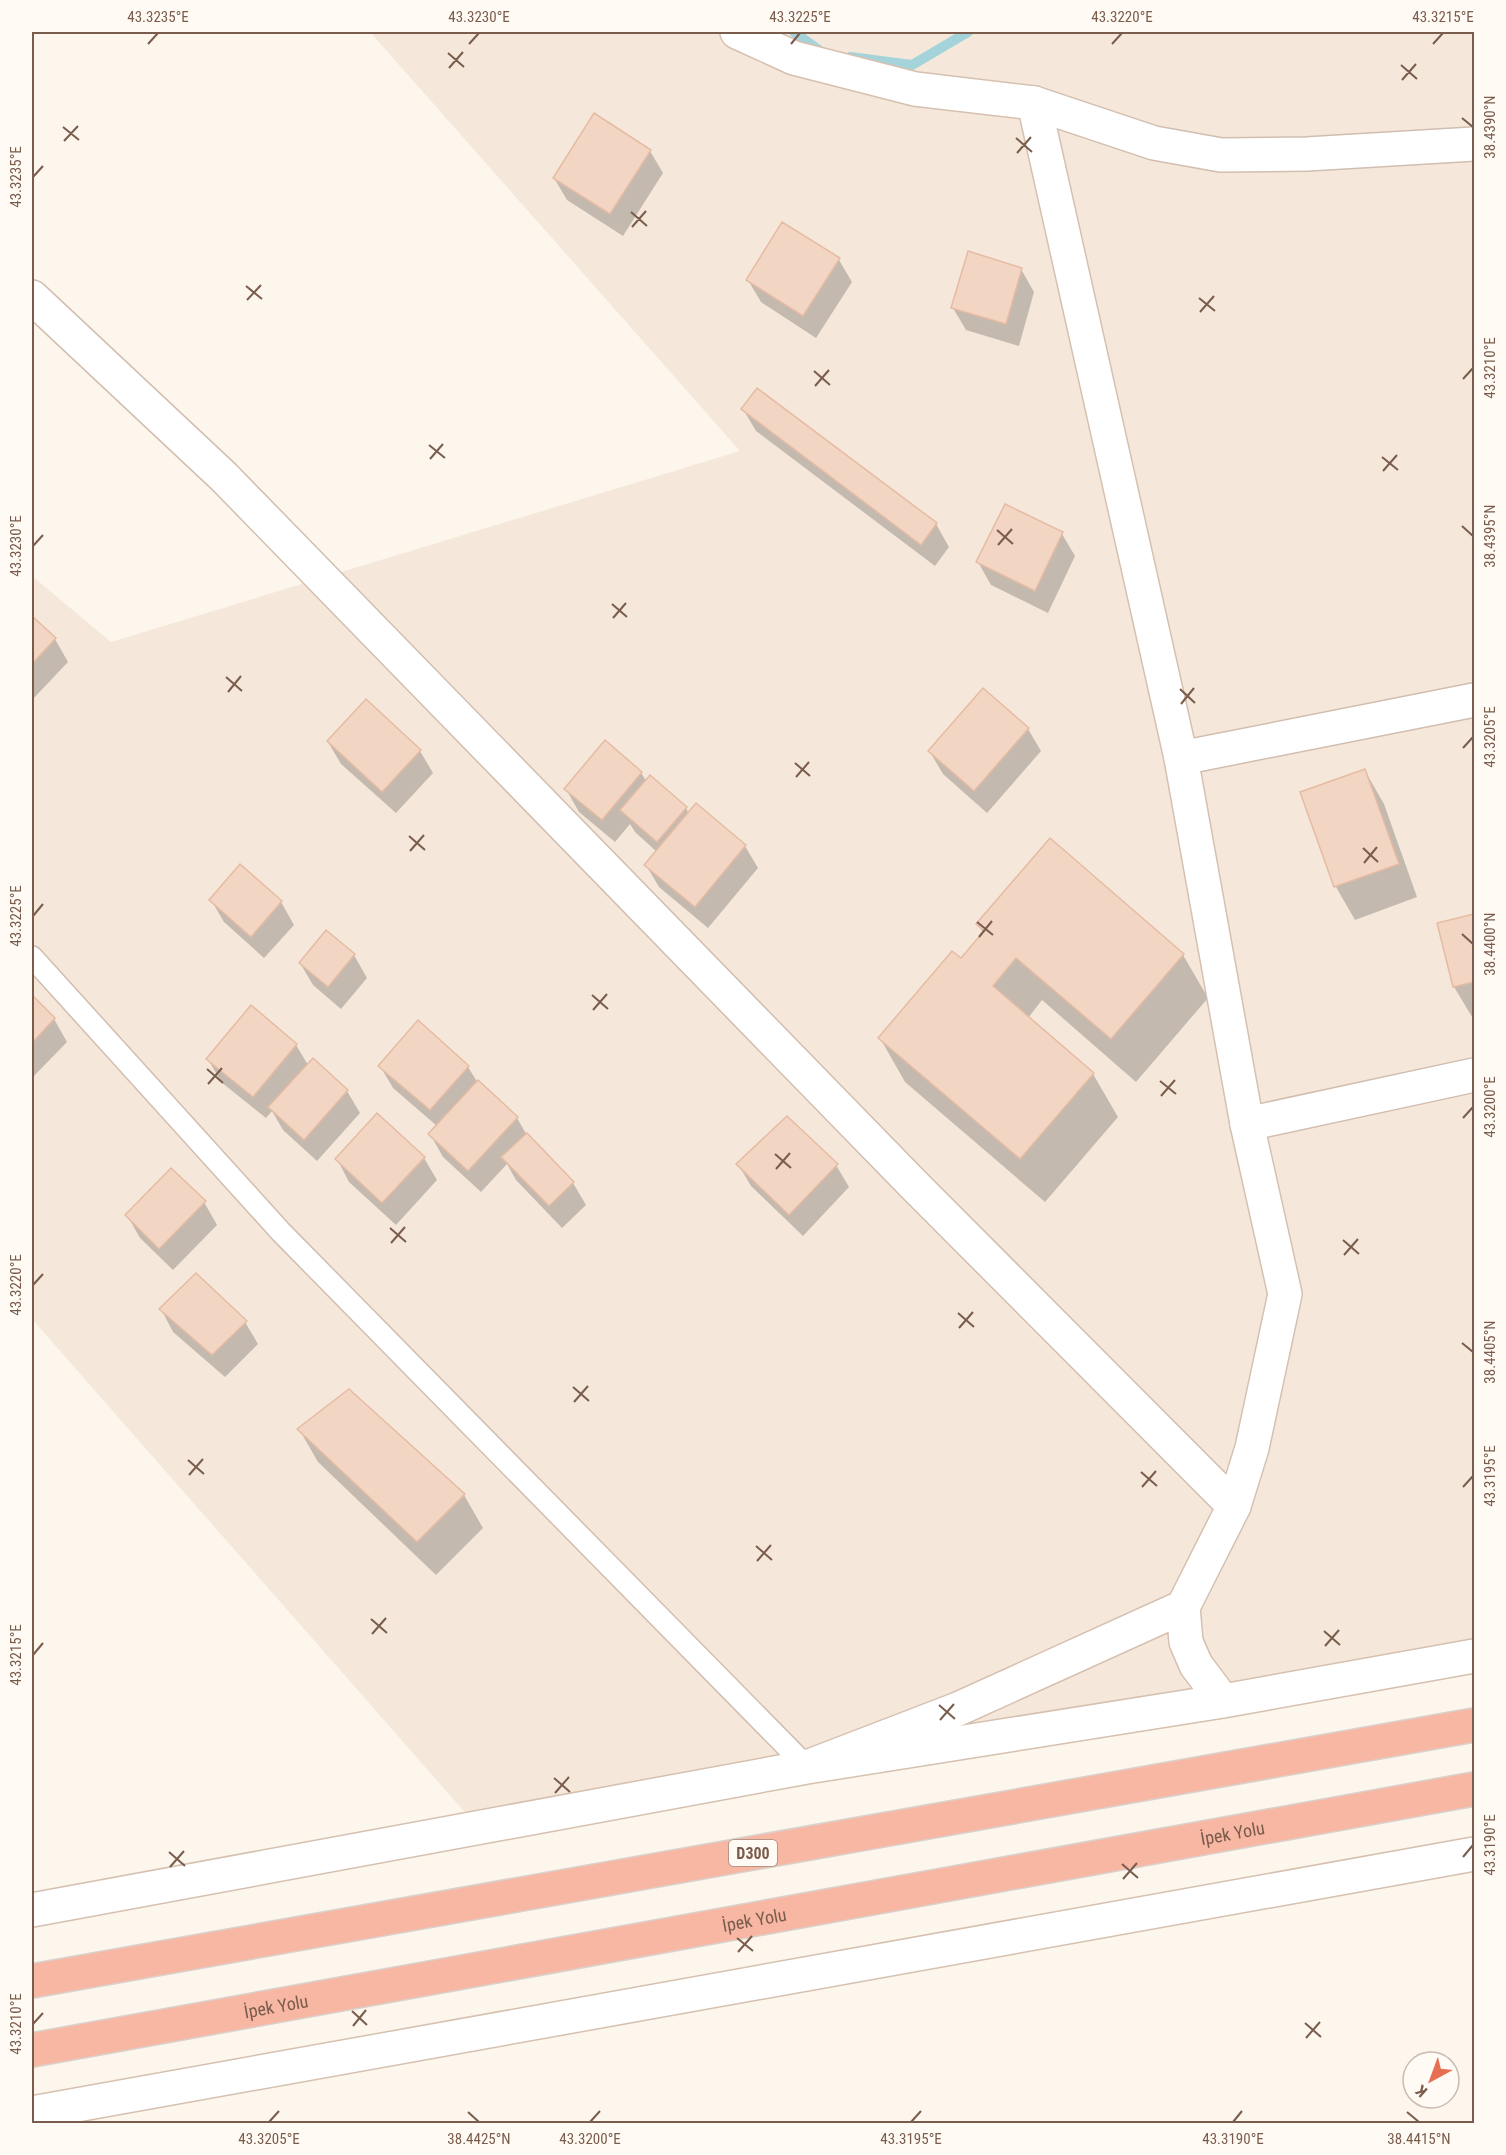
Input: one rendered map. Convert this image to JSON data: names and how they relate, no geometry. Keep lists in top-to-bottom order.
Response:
{
  "streets": {
    "highway": ["İpek Yolu", "D300"]
  },
  "north": "bottom left",
  "coordinates": [
    "43.3235°E",
    "43.3230°E",
    "43.3225°E",
    "43.3220°E",
    "43.3215°E",
    "38.4390°N",
    "43.3210°E",
    "38.4395°N",
    "43.3205°E",
    "38.4400°N",
    "43.3200°E",
    "38.4405°N",
    "43.3195°E",
    "43.3190°E",
    "38.4425°N",
    "38.4415°N"
  ]
}
